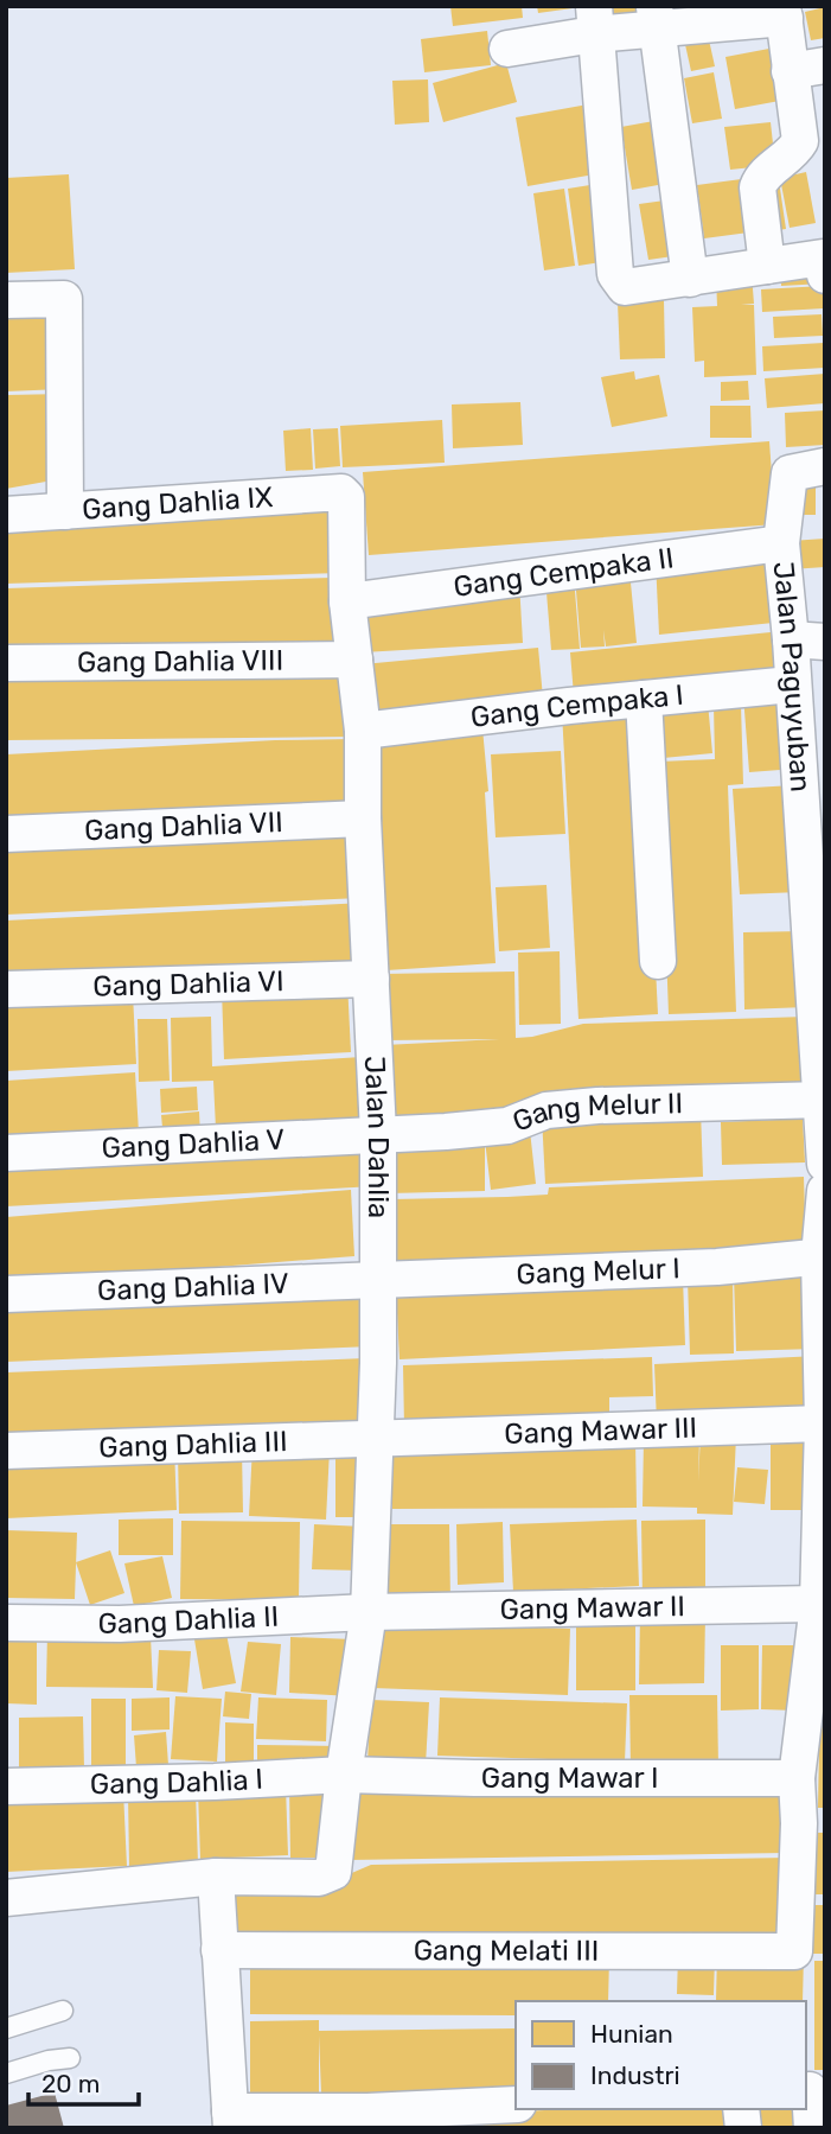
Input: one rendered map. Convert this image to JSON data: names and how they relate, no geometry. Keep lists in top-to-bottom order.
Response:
{
  "streets": {
    "street": [
      "Gang Dahlia IX",
      "Gang Cempaka II",
      "Gang Dahlia VIII",
      "Jalan Paguyuban",
      "Gang Cempaka I",
      "Gang Dahlia VII",
      "Gang Dahlia VI",
      "Gang Melur II",
      "Jalan Dahlia",
      "Gang Dahlia V",
      "Gang Melur I",
      "Gang Dahlia IV",
      "Gang Mawar III",
      "Gang Dahlia III",
      "Gang Mawar II",
      "Gang Dahlia II",
      "Gang Mawar I",
      "Gang Dahlia I",
      "Gang Melati III"
    ]
  },
  "crossings": [
    ["Gang Dahlia IX", "Jalan Dahlia"],
    ["Gang Cempaka II", "Jalan Paguyuban"],
    ["Gang Cempaka II", "Jalan Dahlia"],
    ["Gang Dahlia VIII", "Jalan Dahlia"],
    ["Jalan Paguyuban", "Gang Cempaka I"],
    ["Jalan Paguyuban", "Gang Melur II"],
    ["Gang Cempaka I", "Jalan Dahlia"],
    ["Gang Dahlia VII", "Jalan Dahlia"],
    ["Gang Dahlia VI", "Jalan Dahlia"],
    ["Gang Melur II", "Jalan Dahlia"],
    ["Gang Melur II", "Gang Dahlia V"],
    ["Jalan Dahlia", "Gang Dahlia V"],
    ["Jalan Dahlia", "Gang Melur I"],
    ["Jalan Dahlia", "Gang Dahlia IV"],
    ["Jalan Dahlia", "Gang Mawar III"],
    ["Jalan Dahlia", "Gang Dahlia III"],
    ["Jalan Dahlia", "Gang Mawar II"],
    ["Jalan Dahlia", "Gang Dahlia II"],
    ["Jalan Dahlia", "Gang Mawar I"],
    ["Jalan Dahlia", "Gang Dahlia I"],
    ["Gang Melur I", "Gang Dahlia IV"],
    ["Gang Mawar III", "Gang Dahlia III"],
    ["Gang Mawar II", "Gang Dahlia II"],
    ["Gang Mawar I", "Gang Dahlia I"]
  ],
  "legend": ["Hunian", "Industri"],
  "scale_bar": "20 m"
}
